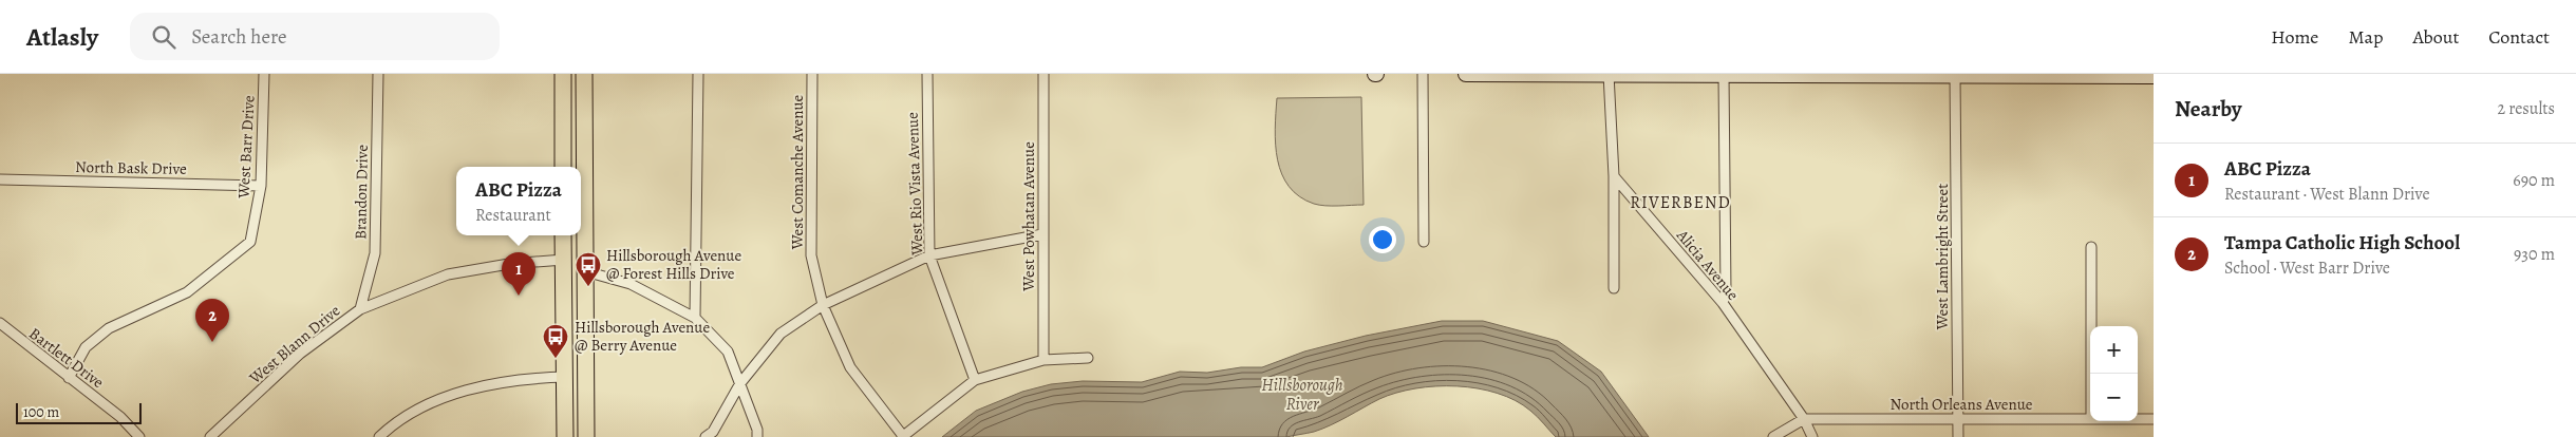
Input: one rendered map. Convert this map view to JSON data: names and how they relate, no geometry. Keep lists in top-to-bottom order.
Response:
{
  "streets": {
    "street": [
      "West Barr Drive",
      "North Bask Drive",
      "West Comanche Avenue",
      "West Rio Vista Avenue",
      "Brandon Drive",
      "West Powhatan Avenue",
      "West Lambright Street",
      "Alicia Avenue",
      "West Blann Drive",
      "Bartlett Drive",
      "North Orleans Avenue"
    ]
  },
  "crossings": [
    ["West Barr Drive", "North Bask Drive"],
    ["West Barr Drive", "Bartlett Drive"],
    ["Brandon Drive", "West Blann Drive"],
    ["West Lambright Street", "North Orleans Avenue"],
    ["Alicia Avenue", "North Orleans Avenue"]
  ],
  "districts": ["RIVERBEND"],
  "water": ["Hillsborough River"],
  "places": {
    "bus stop": ["Hillsborough Avenue @ Forest Hills Drive", "Hillsborough Avenue @ Berry Avenue"]
  },
  "scale_bar": "100 m",
  "page": {
    "header": "Atlasly",
    "search": "Search here",
    "nav": [
      "Home",
      "Map",
      "About",
      "Contact"
    ],
    "heading": ["Nearby", "2 results"],
    "list": [
      {
        "mark": "1",
        "name": "ABC Pizza",
        "note": "Restaurant · West Blann Drive",
        "value": "690 m"
      },
      {
        "mark": "2",
        "name": "Tampa Catholic High School",
        "note": "School · West Barr Drive",
        "value": "930 m"
      }
    ],
    "popup": ["ABC Pizza", "Restaurant"],
    "pins": ["1", "2"],
    "map_buttons": ["+", "−"],
    "scale": "100 m"
  }
}
